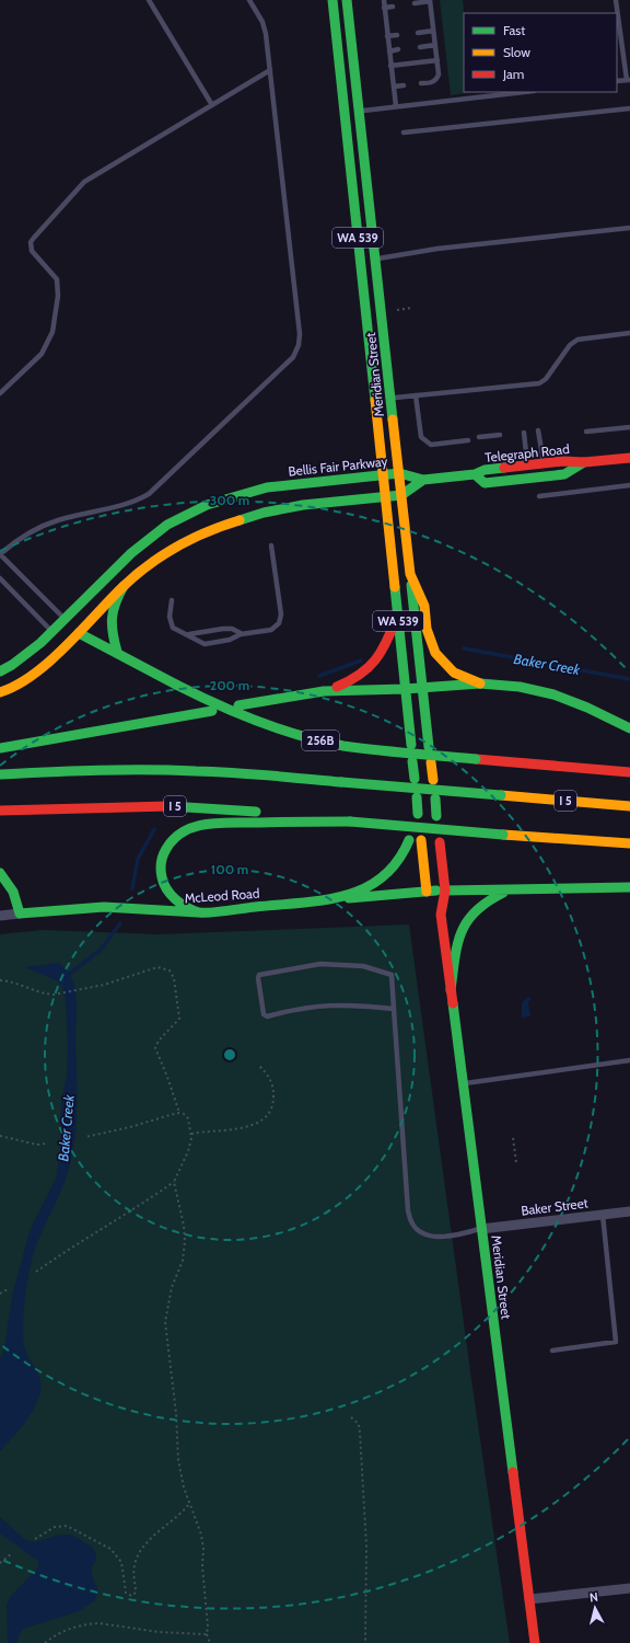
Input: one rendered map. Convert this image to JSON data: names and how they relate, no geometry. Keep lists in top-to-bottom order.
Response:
{
  "streets": {
    "main road": [
      "WA 539",
      "Meridian Street",
      "Telegraph Road",
      "Bellis Fair Parkway",
      "256B",
      "I 5",
      "McLeod Road"
    ],
    "street": ["Baker Street"]
  },
  "crossings": [
    ["Meridian Street", "Bellis Fair Parkway"],
    ["Meridian Street", "McLeod Road"],
    ["Meridian Street", "Baker Street"],
    ["Telegraph Road", "Bellis Fair Parkway"]
  ],
  "water": ["Baker Creek"],
  "legend": ["Fast", "Slow", "Jam"],
  "north": "top",
  "rings": ["300 m", "200 m", "100 m"]
}
